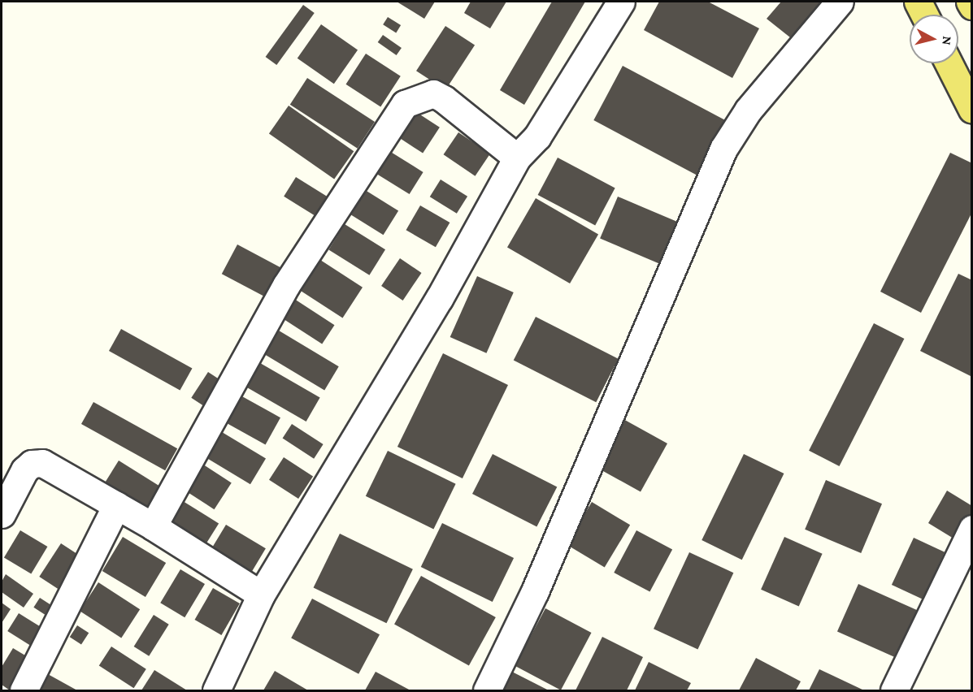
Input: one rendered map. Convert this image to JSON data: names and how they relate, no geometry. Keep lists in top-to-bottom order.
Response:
{
  "north": "right"
}
